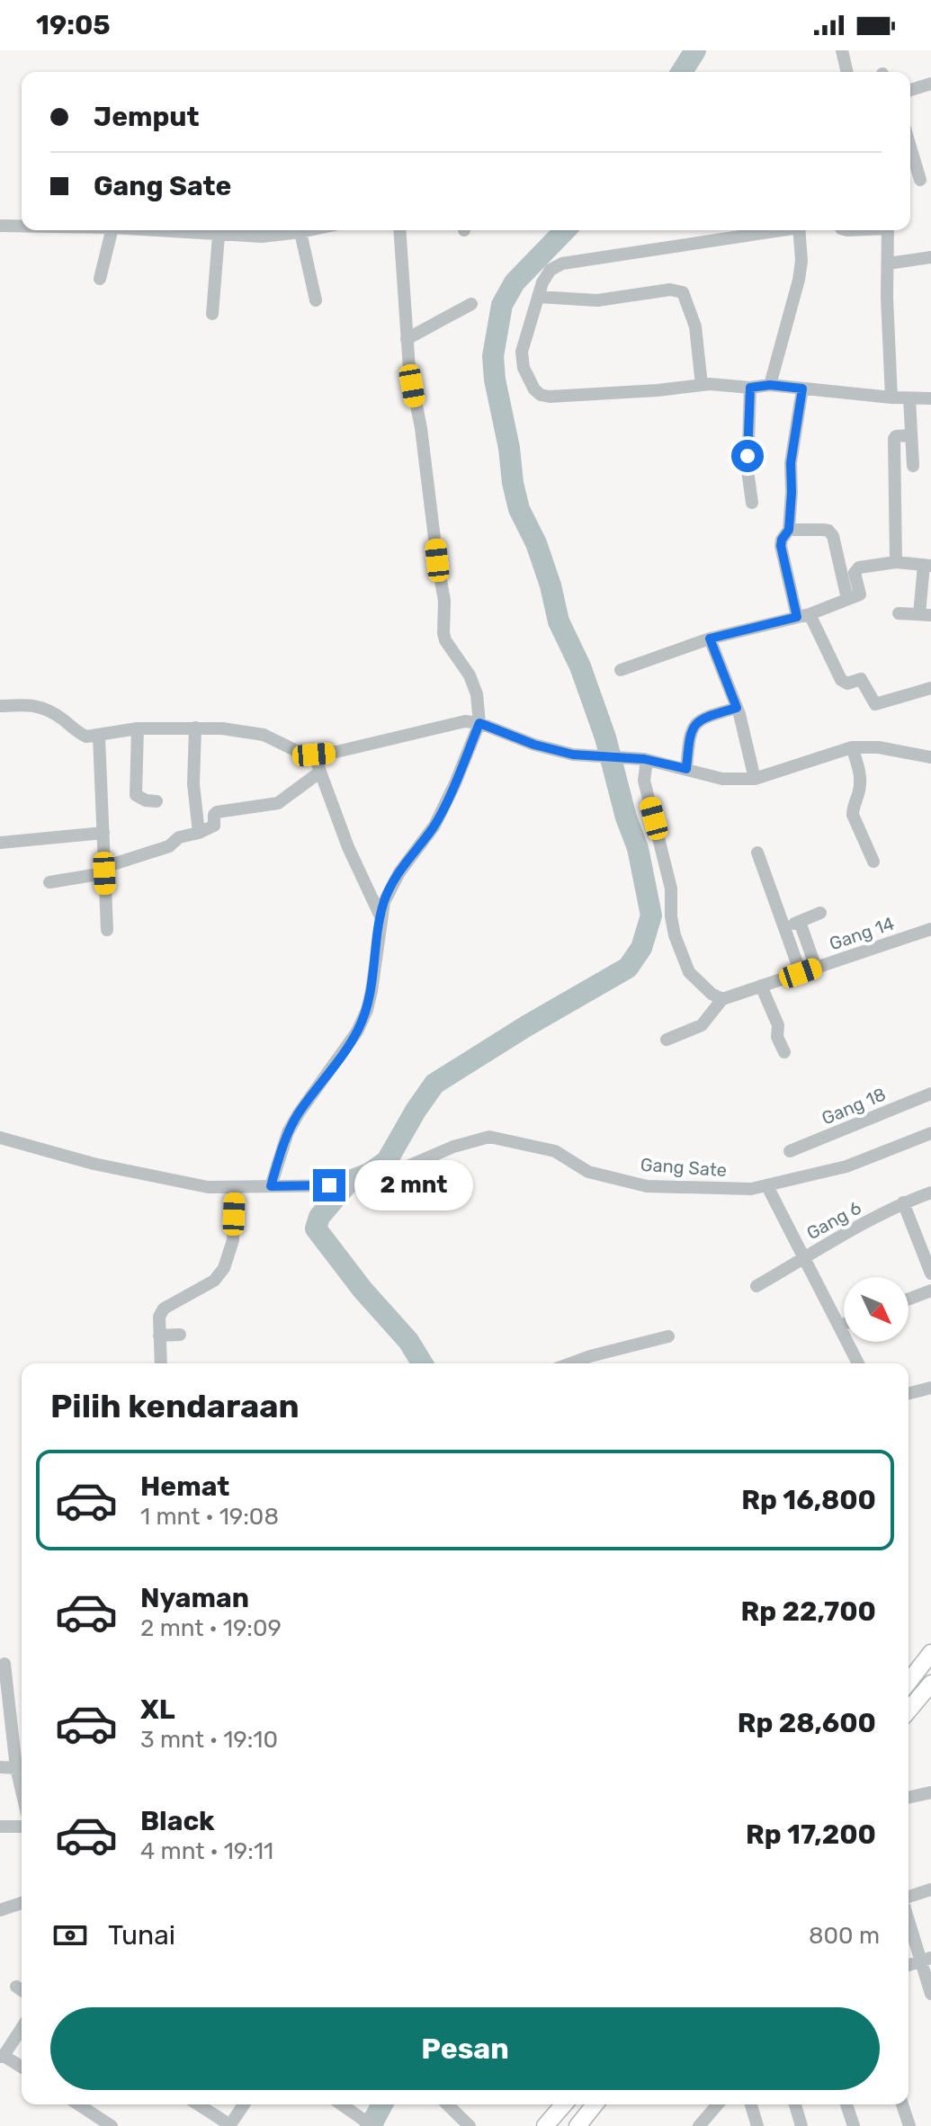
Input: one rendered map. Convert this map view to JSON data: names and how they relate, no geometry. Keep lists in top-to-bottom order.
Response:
{
  "streets": {
    "street": [
      "Gang 14",
      "Gang 18",
      "Gang Sate",
      "Gang 6"
    ]
  },
  "north": "bottom right",
  "page": {
    "status": "19:05",
    "banner": ["Jemput", "Gang Sate"],
    "bubble": "2 mnt",
    "heading": "Pilih kendaraan",
    "list": [
      {
        "name": "Hemat",
        "note": "1 mnt · 19:08",
        "value": "Rp 16,800"
      },
      {
        "name": "Nyaman",
        "note": "2 mnt · 19:09",
        "value": "Rp 22,700"
      },
      {
        "name": "XL",
        "note": "3 mnt · 19:10",
        "value": "Rp 28,600"
      },
      {
        "name": "Black",
        "note": "4 mnt · 19:11",
        "value": "Rp 17,200"
      }
    ],
    "pay": ["Tunai", "800 m"],
    "buttons": "Pesan"
  }
}
